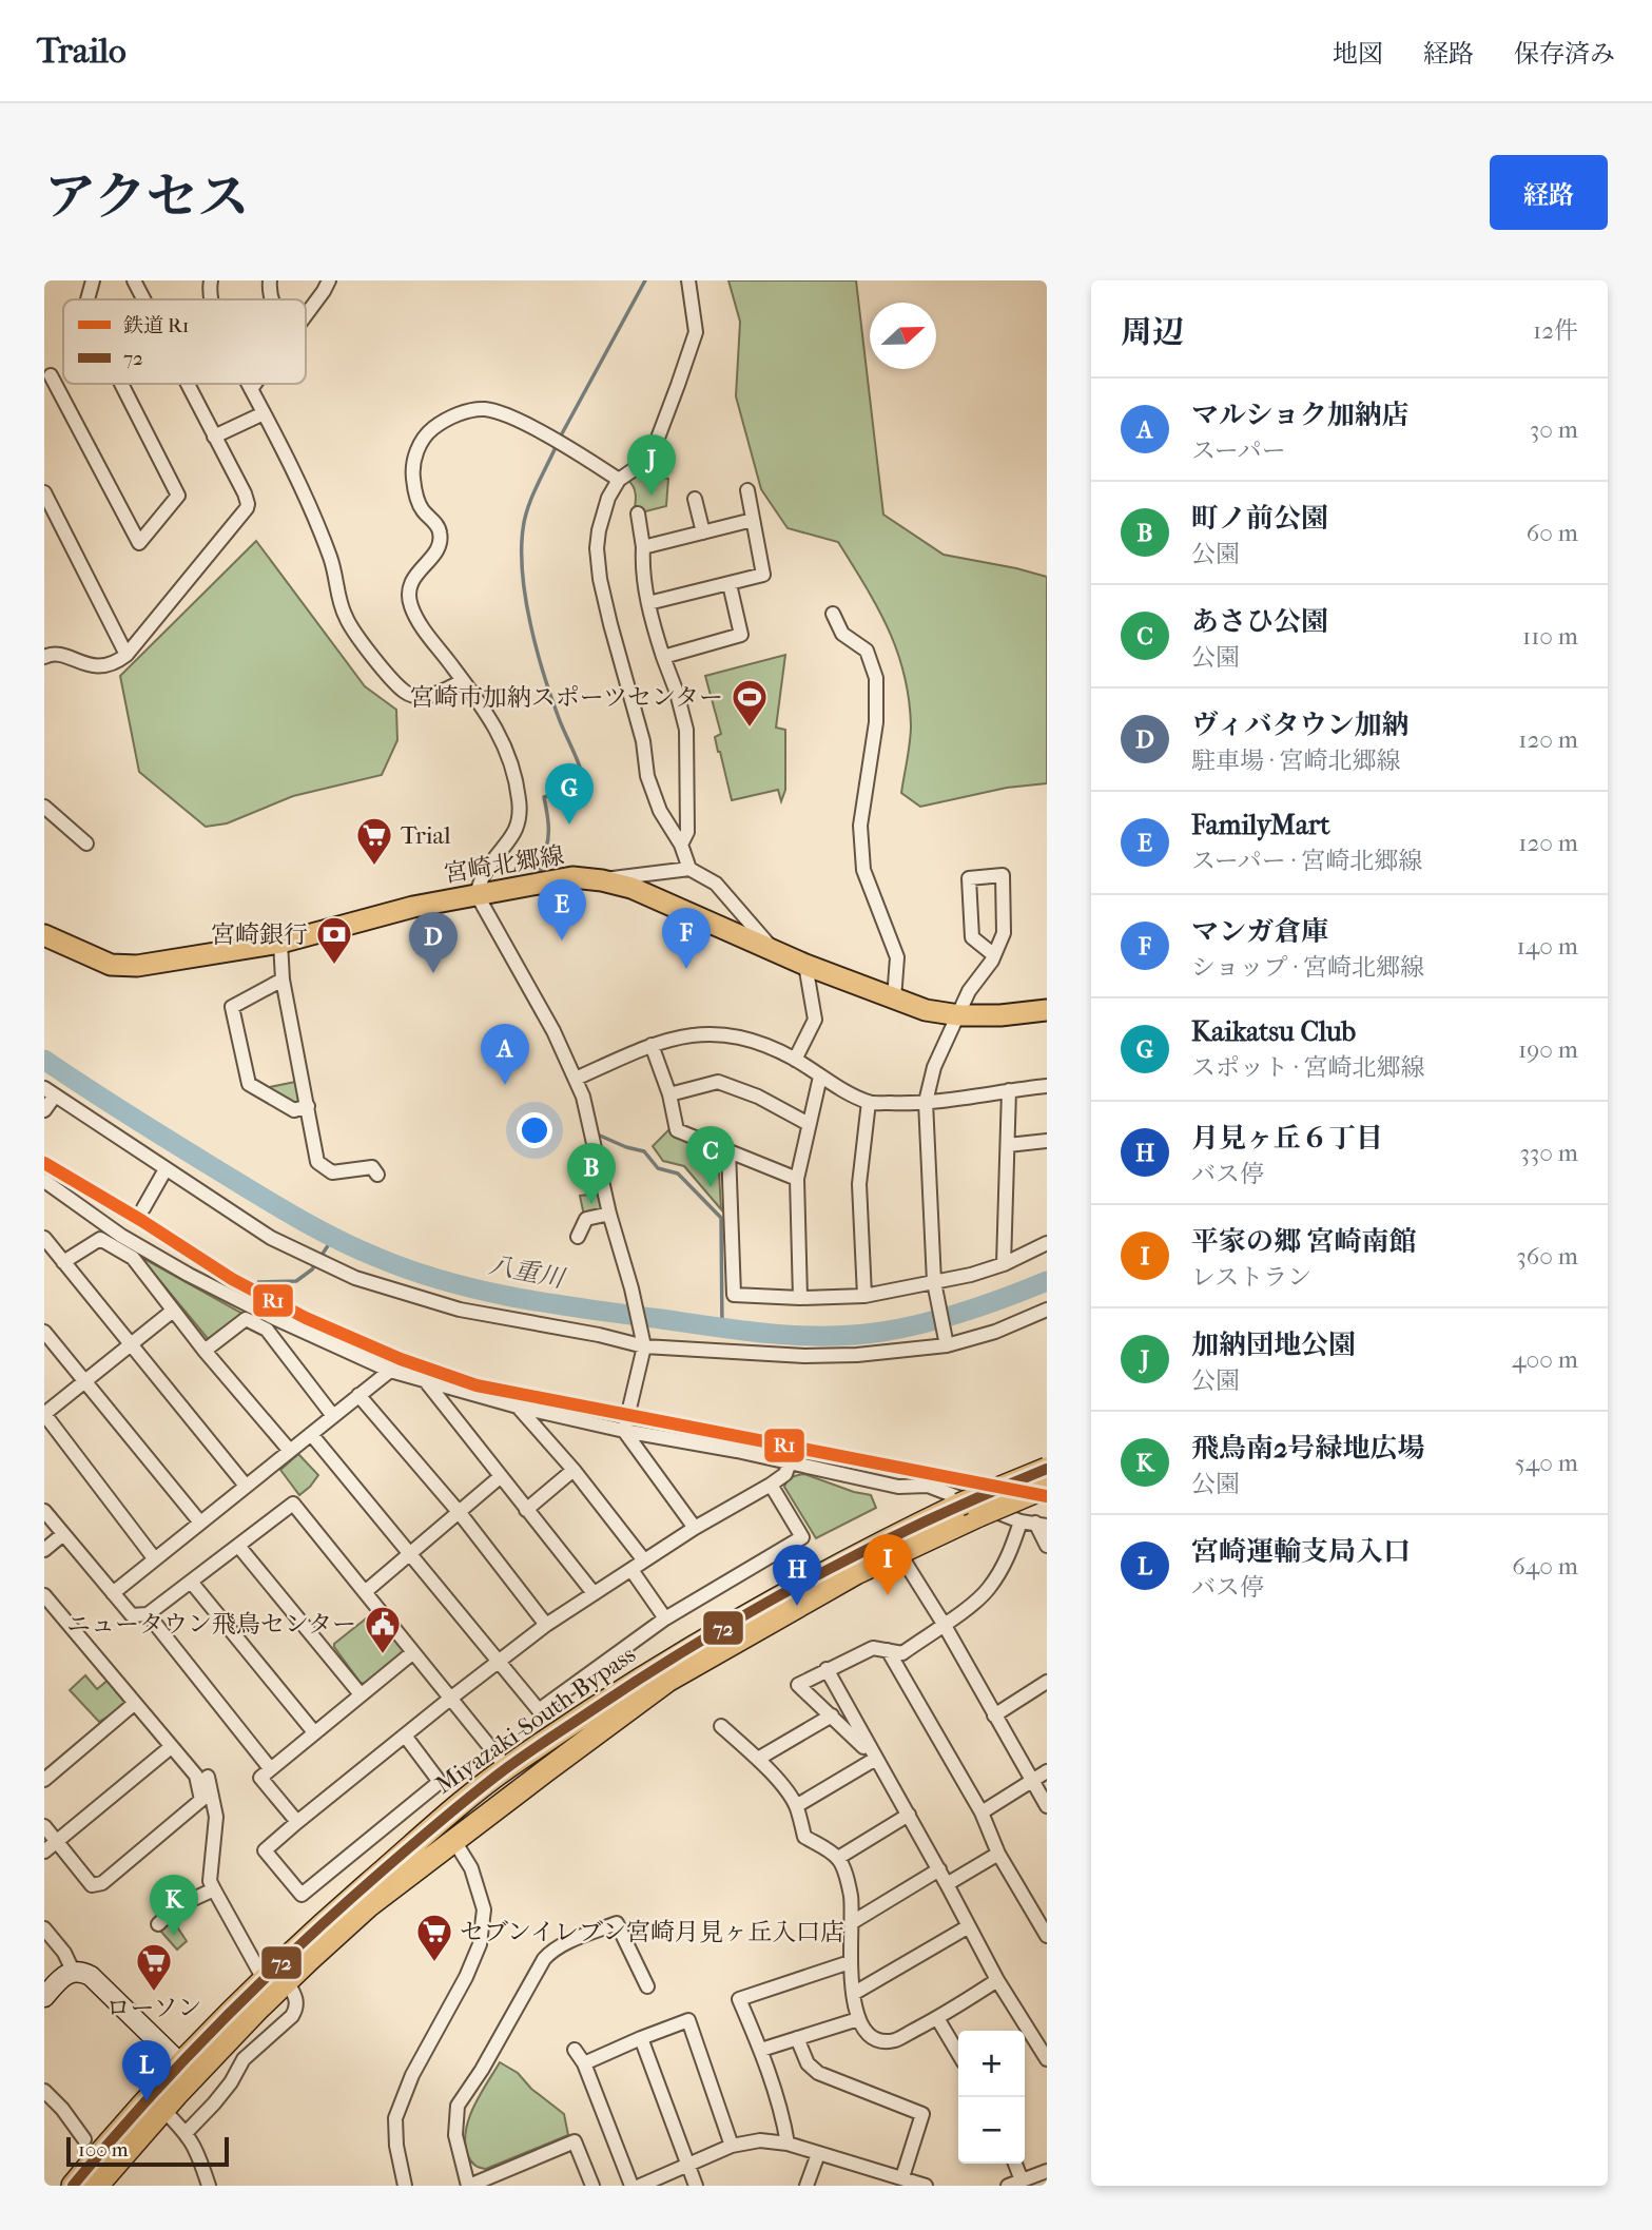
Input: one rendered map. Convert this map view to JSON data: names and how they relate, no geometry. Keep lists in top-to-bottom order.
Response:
{
  "streets": {
    "highway": ["Miyazaki-South Bypass"],
    "main road": ["宮崎北郷線"]
  },
  "water": ["八重川"],
  "places": {
    "sports": ["宮崎市加納スポーツセンター"],
    "supermarket": ["Trial", "セブンイレブン宮崎月見ヶ丘入口店", "ローソン"],
    "bank": ["宮崎銀行"],
    "public building": ["ニュータウン飛鳥センター"]
  },
  "lines": ["rail line R1", "transit line 72"],
  "legend": ["鉄道 R1", "72"],
  "scale_bar": "100 m",
  "north": "right",
  "page": {
    "header": "Trailo",
    "nav": ["地図", "経路", "保存済み"],
    "title": "アクセス",
    "buttons": "経路",
    "heading": ["周辺", "12件"],
    "list": [
      {
        "mark": "A",
        "name": "マルショク加納店",
        "note": "スーパー",
        "value": "30 m"
      },
      {
        "mark": "B",
        "name": "町ノ前公園",
        "note": "公園",
        "value": "60 m"
      },
      {
        "mark": "C",
        "name": "あさひ公園",
        "note": "公園",
        "value": "110 m"
      },
      {
        "mark": "D",
        "name": "ヴィバタウン加納",
        "note": "駐車場 · 宮崎北郷線",
        "value": "120 m"
      },
      {
        "mark": "E",
        "name": "FamilyMart",
        "note": "スーパー · 宮崎北郷線",
        "value": "120 m"
      },
      {
        "mark": "F",
        "name": "マンガ倉庫",
        "note": "ショップ · 宮崎北郷線",
        "value": "140 m"
      },
      {
        "mark": "G",
        "name": "Kaikatsu Club",
        "note": "スポット · 宮崎北郷線",
        "value": "190 m"
      },
      {
        "mark": "H",
        "name": "月見ヶ丘６丁目",
        "note": "バス停",
        "value": "330 m"
      },
      {
        "mark": "I",
        "name": "平家の郷 宮崎南館",
        "note": "レストラン",
        "value": "360 m"
      },
      {
        "mark": "J",
        "name": "加納団地公園",
        "note": "公園",
        "value": "400 m"
      },
      {
        "mark": "K",
        "name": "飛鳥南2号緑地広場",
        "note": "公園",
        "value": "540 m"
      },
      {
        "mark": "L",
        "name": "宮崎運輸支局入口",
        "note": "バス停",
        "value": "640 m"
      }
    ],
    "pins": [
      "J",
      "G",
      "E",
      "F",
      "D",
      "A",
      "C",
      "B",
      "I",
      "H",
      "K",
      "L"
    ],
    "map_buttons": ["+", "−"],
    "scale": "100 m"
  }
}
